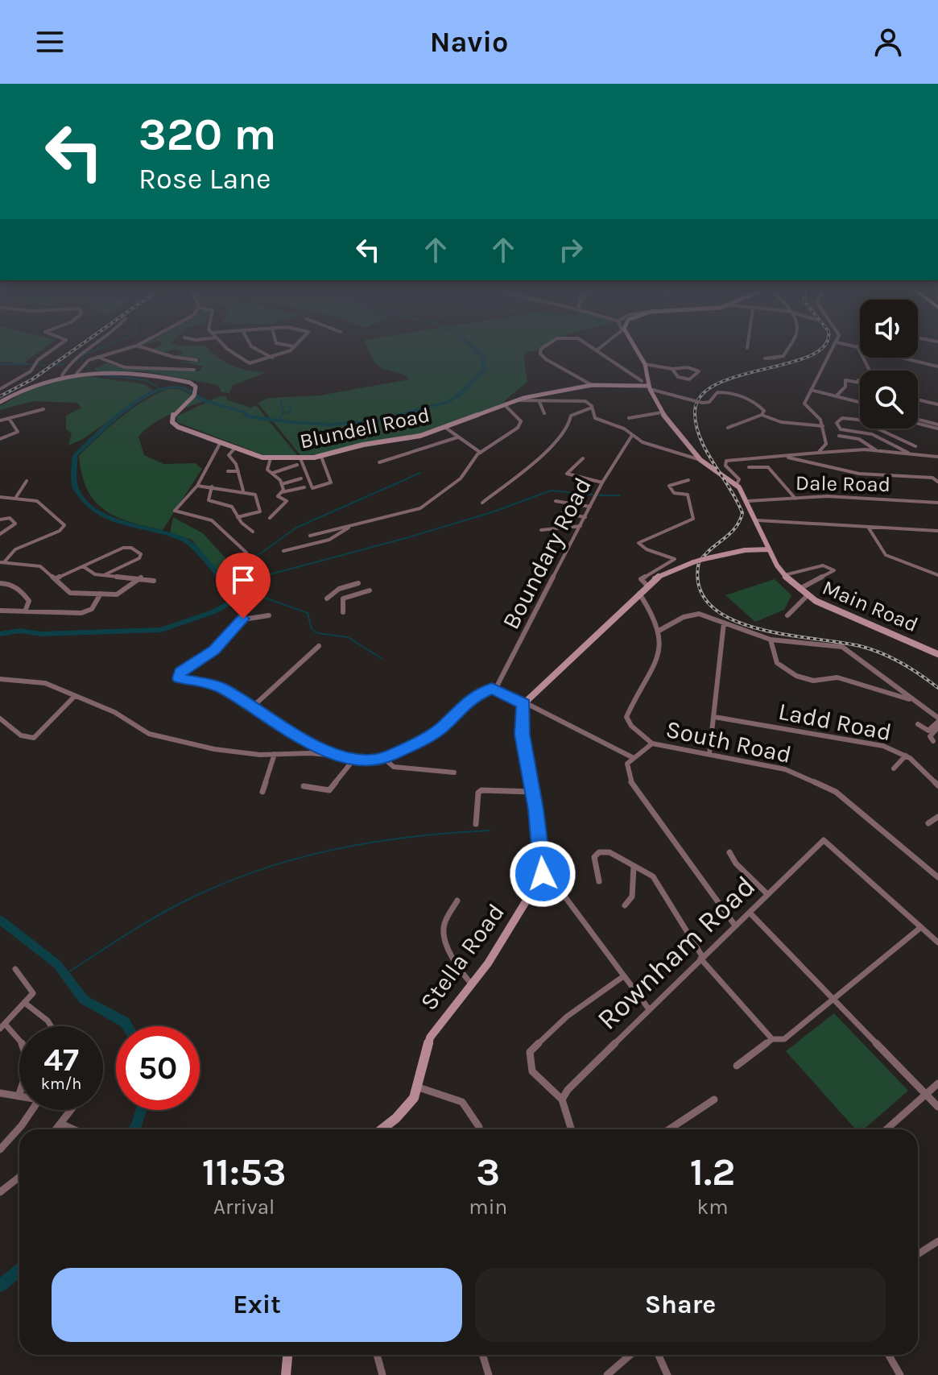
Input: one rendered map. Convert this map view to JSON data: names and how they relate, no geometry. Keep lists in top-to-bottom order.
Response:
{
  "streets": {
    "main road": ["Blundell Road", "Main Road", "Stella Road"],
    "street": [
      "Dale Road",
      "Boundary Road",
      "Ladd Road",
      "South Road",
      "Rownham Road"
    ]
  },
  "crossings": [
    ["Blundell Road", "Main Road"],
    ["Dale Road", "Main Road"]
  ],
  "page": {
    "header": "Navio",
    "turn": ["320 m", "Rose Lane"],
    "speed": "47 km/h",
    "limit": "50",
    "eta": [
      "11:53",
      "Arrival",
      "3",
      "min",
      "1.2",
      "km"
    ],
    "buttons": ["Exit", "Share"]
  }
}
